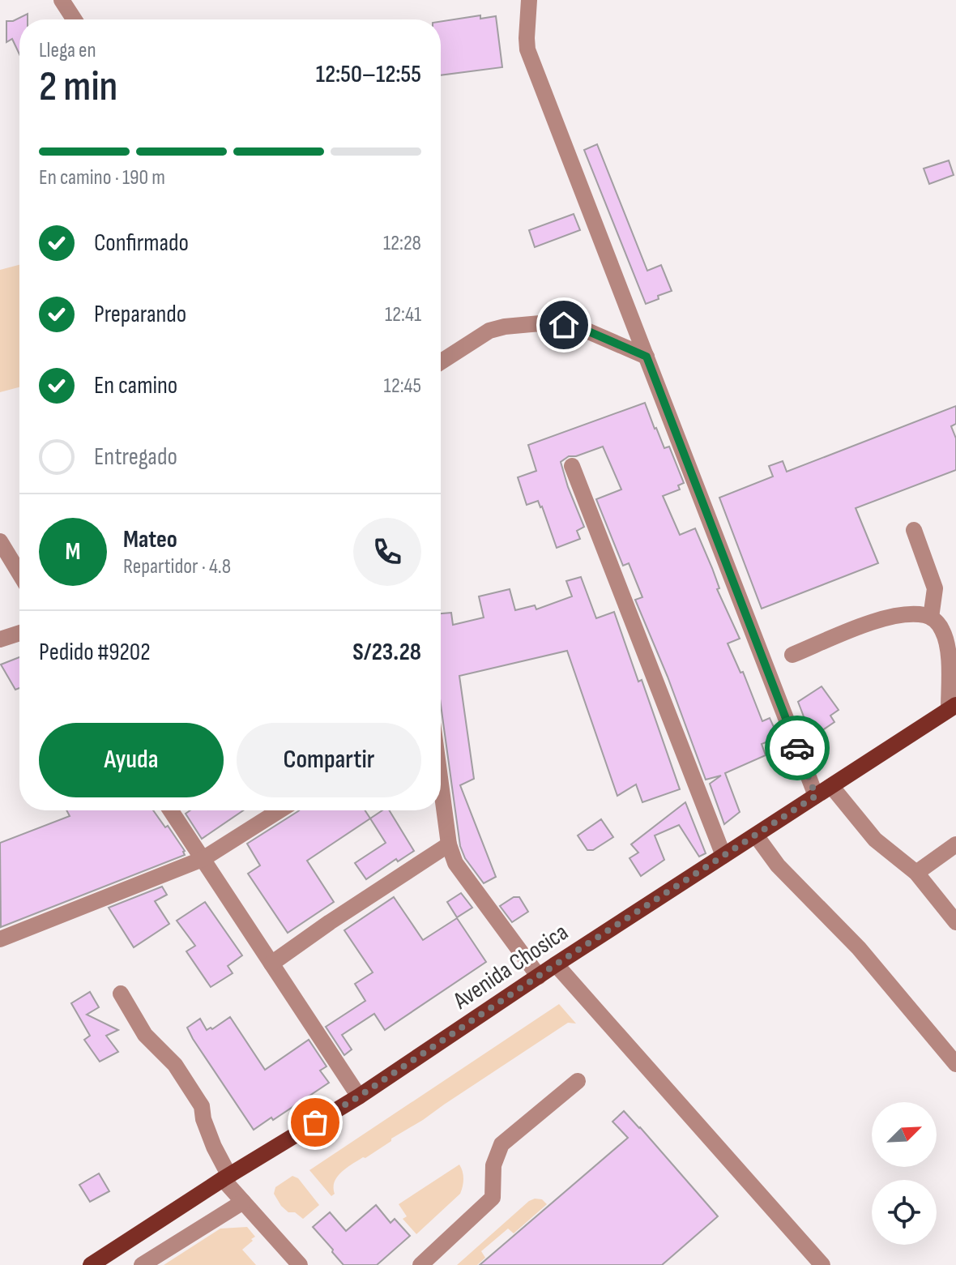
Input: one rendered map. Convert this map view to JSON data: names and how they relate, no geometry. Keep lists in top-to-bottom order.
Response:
{
  "streets": {
    "main road": ["Avenida Chosica"]
  },
  "north": "top right",
  "page": {
    "heading": ["2 min", "Llega en", "12:50–12:55"],
    "panel": [
      "Mateo",
      "Repartidor · 4.8",
      "Pedido #9202",
      "S/23.28"
    ],
    "bar": "En camino · 190 m",
    "list": [
      ["Confirmado", "12:28"],
      ["Preparando", "12:41"],
      ["En camino", "12:45"],
      "Entregado"
    ],
    "round": "M",
    "buttons": ["Ayuda", "Compartir"]
  }
}
